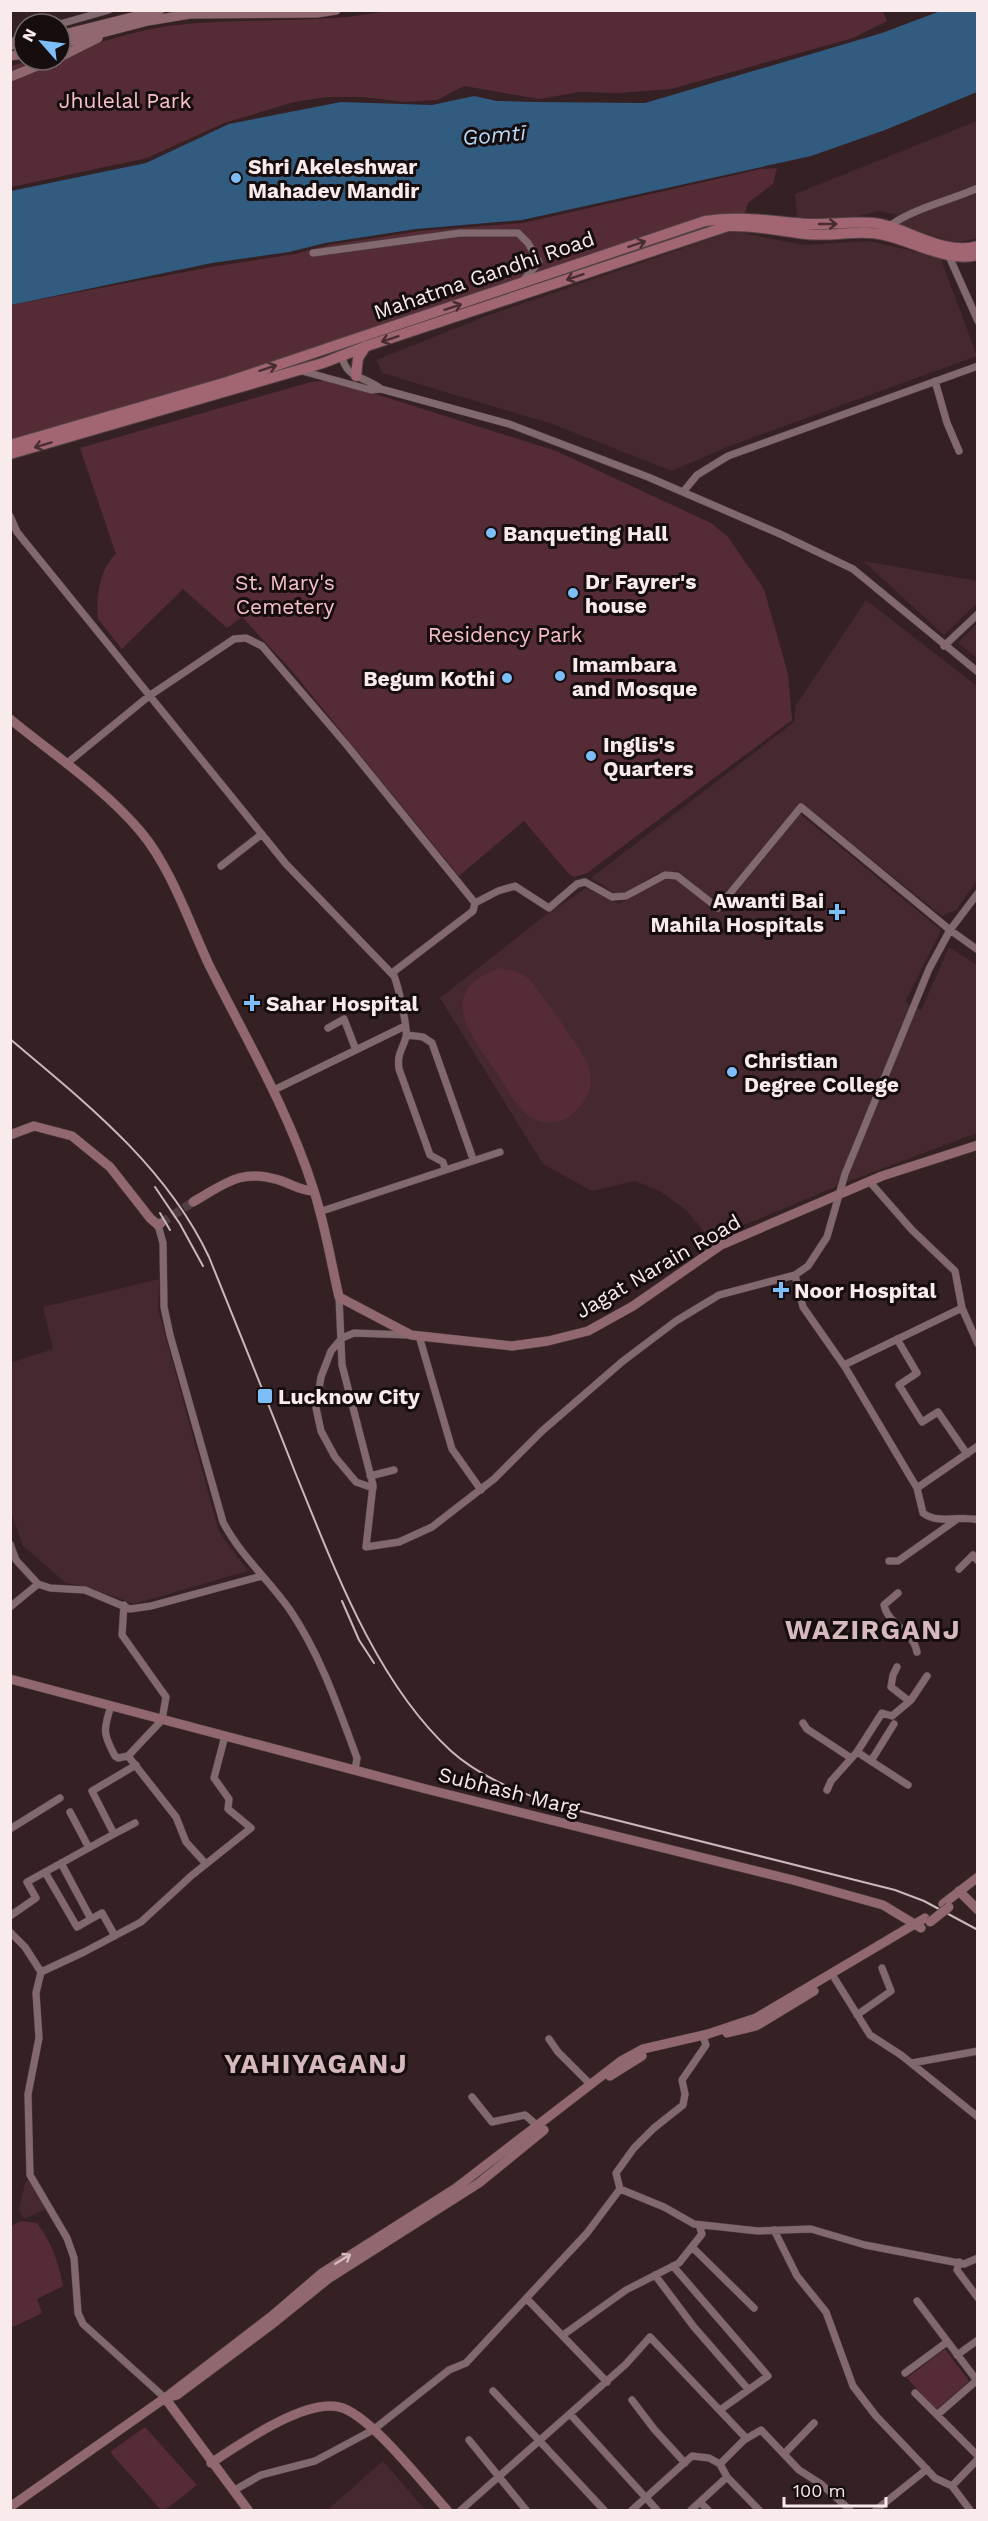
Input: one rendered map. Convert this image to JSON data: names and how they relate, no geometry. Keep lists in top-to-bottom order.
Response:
{
  "streets": {
    "main road": ["Mahatma Gandhi Road"],
    "street": ["Jagat Narain Road", "Subhash Marg"]
  },
  "districts": ["WAZIRGANJ", "YAHIYAGANJ"],
  "water": ["Gomtī"],
  "parks": ["Jhulelal Park", "St. Mary's Cemetery", "Residency Park"],
  "places": {
    "other": [
      "Shri Akeleshwar Mahadev Mandir",
      "Banqueting Hall",
      "Dr Fayrer's house",
      "Imambara and Mosque",
      "Begum Kothi",
      "Inglis's Quarters",
      "Christian Degree College"
    ],
    "health": ["Awanti Bai Mahila Hospitals", "Sahar Hospital", "Noor Hospital"],
    "transit": ["Lucknow City"]
  },
  "scale_bar": "100 m",
  "north": "top left"
}
